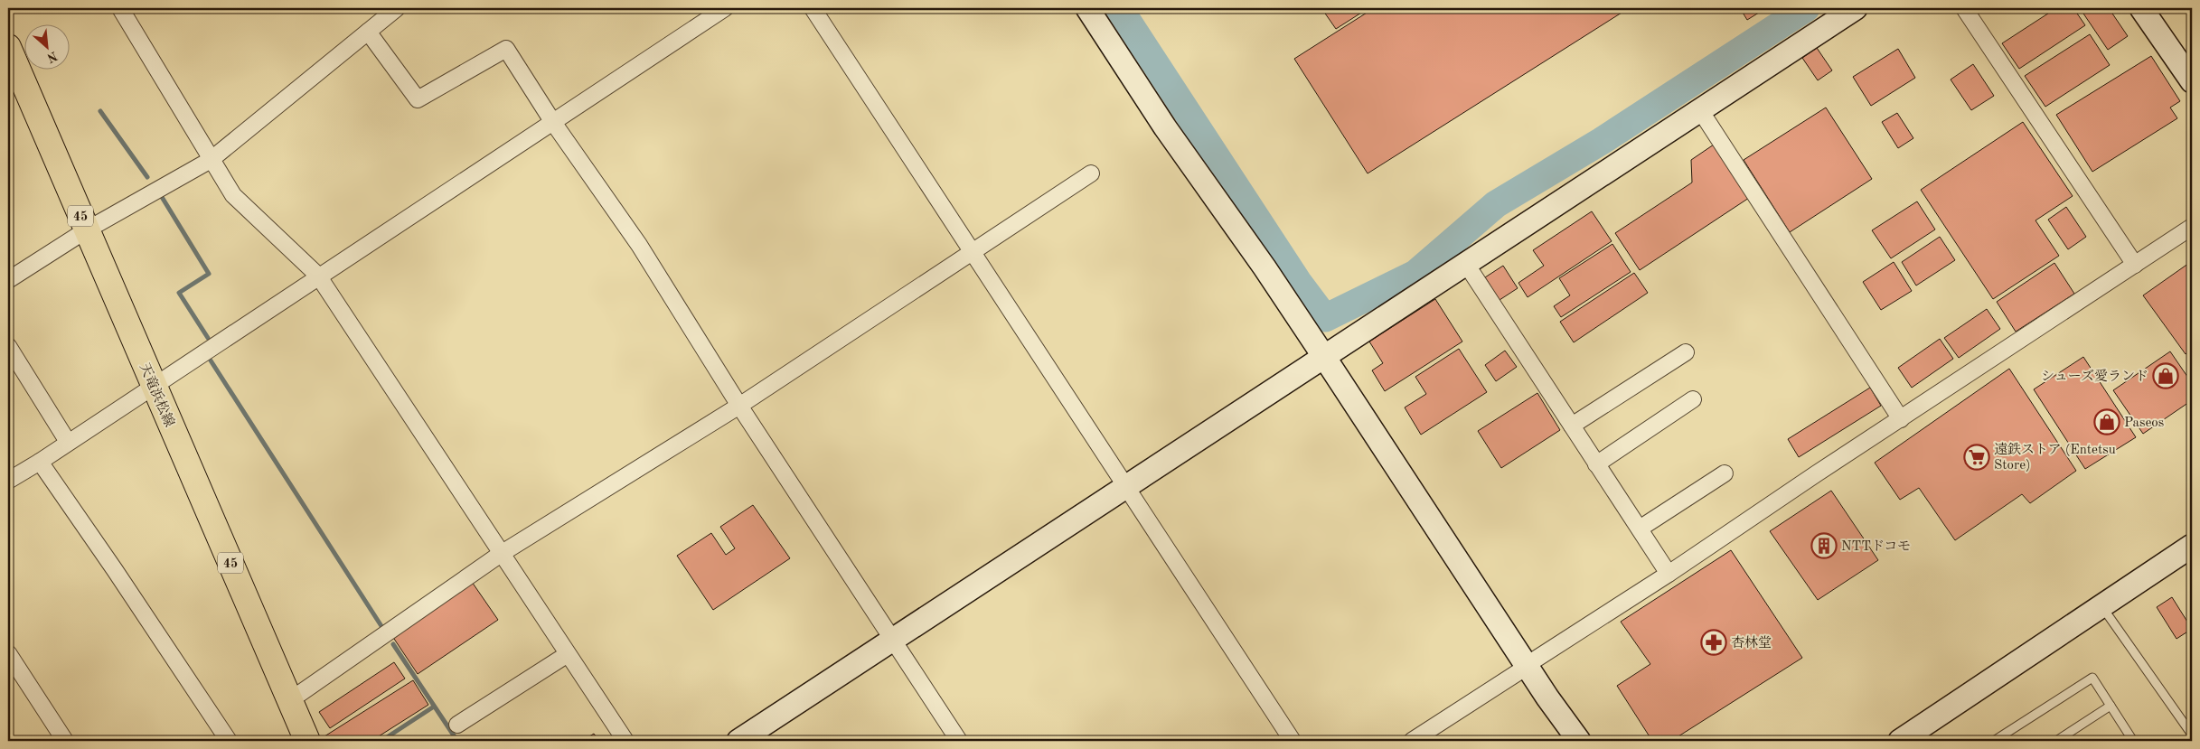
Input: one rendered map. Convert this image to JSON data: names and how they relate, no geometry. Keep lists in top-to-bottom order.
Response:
{
  "streets": {
    "main road": ["45", "天竜浜松線"]
  },
  "places": {
    "shop": ["シューズ愛ランド", "Paseos"],
    "supermarket": ["遠鉄ストア (Entetsu Store)"],
    "building": ["NTTドコモ"],
    "pharmacy": ["杏林堂"]
  },
  "north": "bottom right"
}
